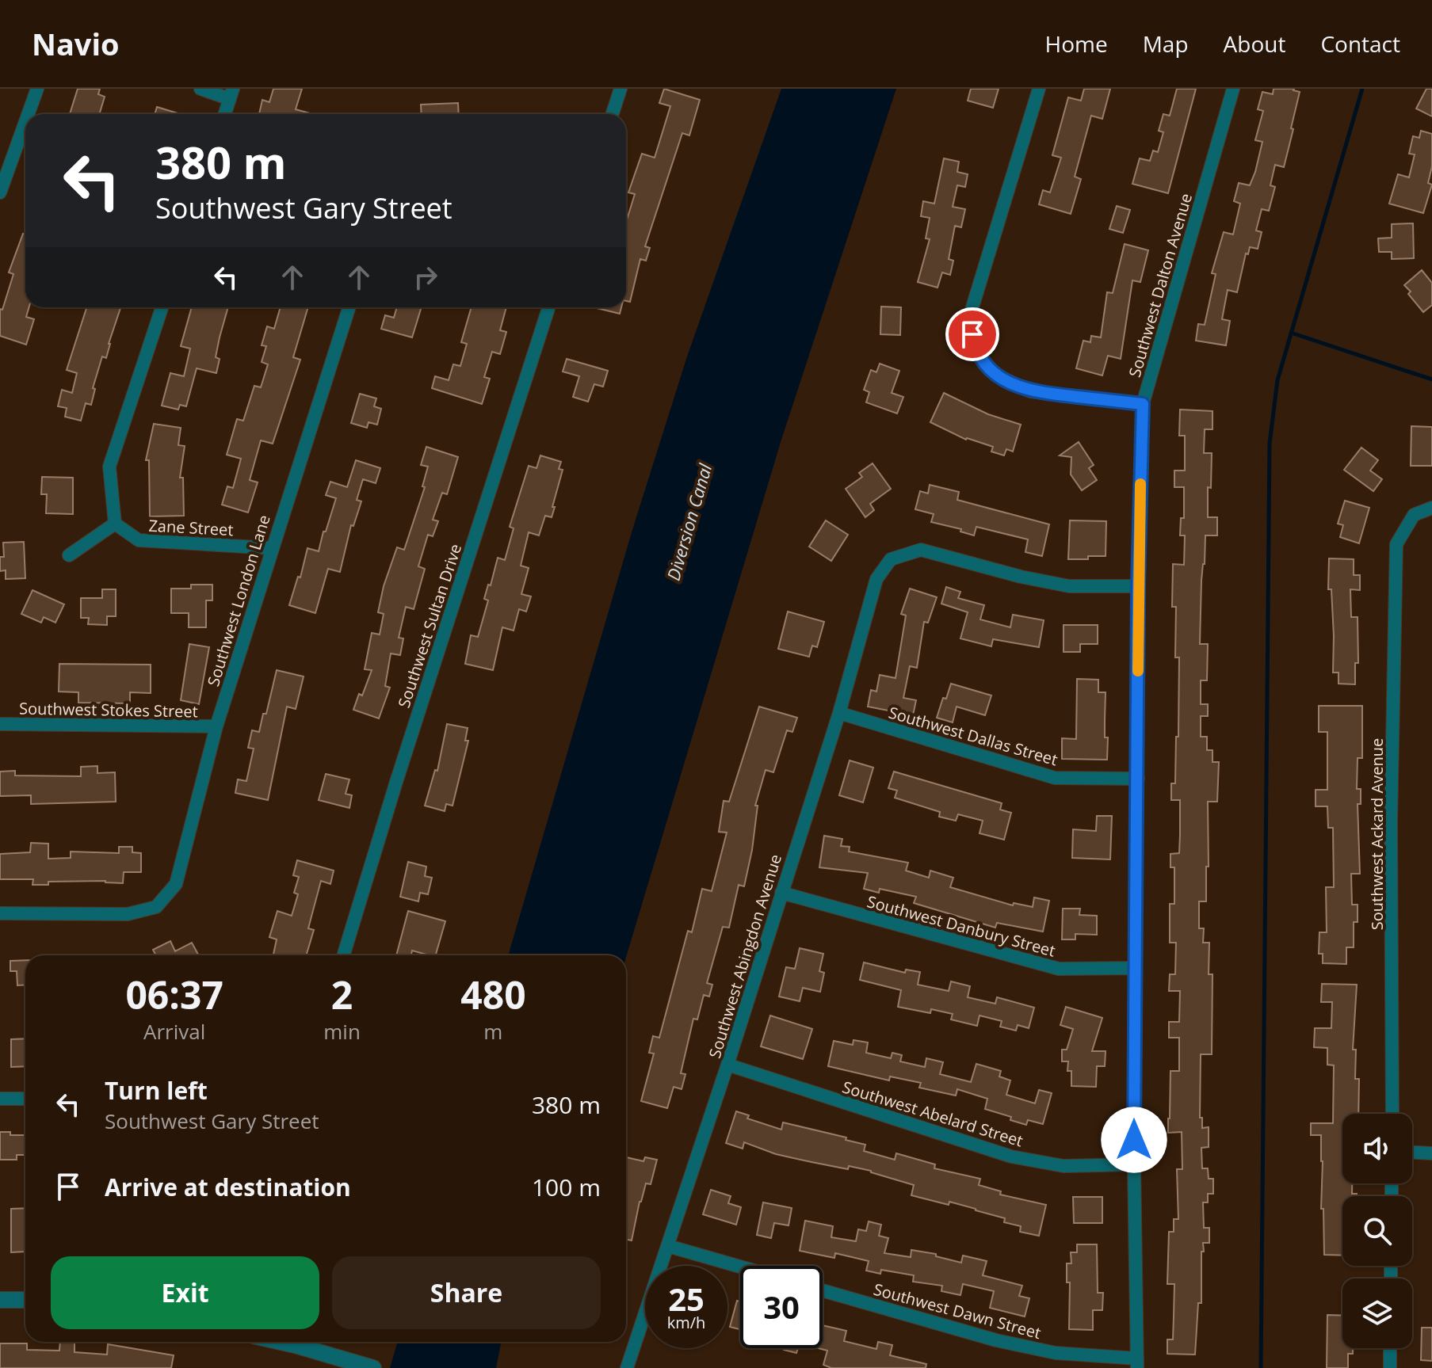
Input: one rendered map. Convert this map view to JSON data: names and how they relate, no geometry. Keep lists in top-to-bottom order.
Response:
{
  "streets": {
    "street": [
      "Southwest Dalton Avenue",
      "Zane Street",
      "Southwest London Lane",
      "Southwest Sultan Drive",
      "Southwest Stokes Street",
      "Southwest Dallas Street",
      "Southwest Ackard Avenue",
      "Southwest Danbury Street",
      "Southwest Abingdon Avenue",
      "Southwest Abelard Street",
      "Southwest Dawn Street"
    ]
  },
  "crossings": [
    ["Southwest Dalton Avenue", "Southwest Dallas Street"],
    ["Southwest Dalton Avenue", "Southwest Danbury Street"],
    ["Southwest Dalton Avenue", "Southwest Abingdon Avenue"],
    ["Southwest Dalton Avenue", "Southwest Abelard Street"],
    ["Southwest Dalton Avenue", "Southwest Dawn Street"],
    ["Zane Street", "Southwest London Lane"],
    ["Southwest London Lane", "Southwest Stokes Street"],
    ["Southwest Dallas Street", "Southwest Abingdon Avenue"],
    ["Southwest Danbury Street", "Southwest Abingdon Avenue"],
    ["Southwest Abingdon Avenue", "Southwest Abelard Street"]
  ],
  "water": ["Diversion Canal"],
  "page": {
    "header": "Navio",
    "nav": [
      "Home",
      "Map",
      "About",
      "Contact"
    ],
    "turn": ["380 m", "Southwest Gary Street"],
    "eta": [
      "06:37",
      "Arrival",
      "2",
      "min",
      "480",
      "m"
    ],
    "list": [
      {
        "name": "Turn left",
        "note": "Southwest Gary Street",
        "value": "380 m"
      },
      {
        "name": "Arrive at destination",
        "value": "100 m"
      }
    ],
    "buttons": ["Exit", "Share"],
    "speed": "25 km/h",
    "limit": "30"
  }
}
